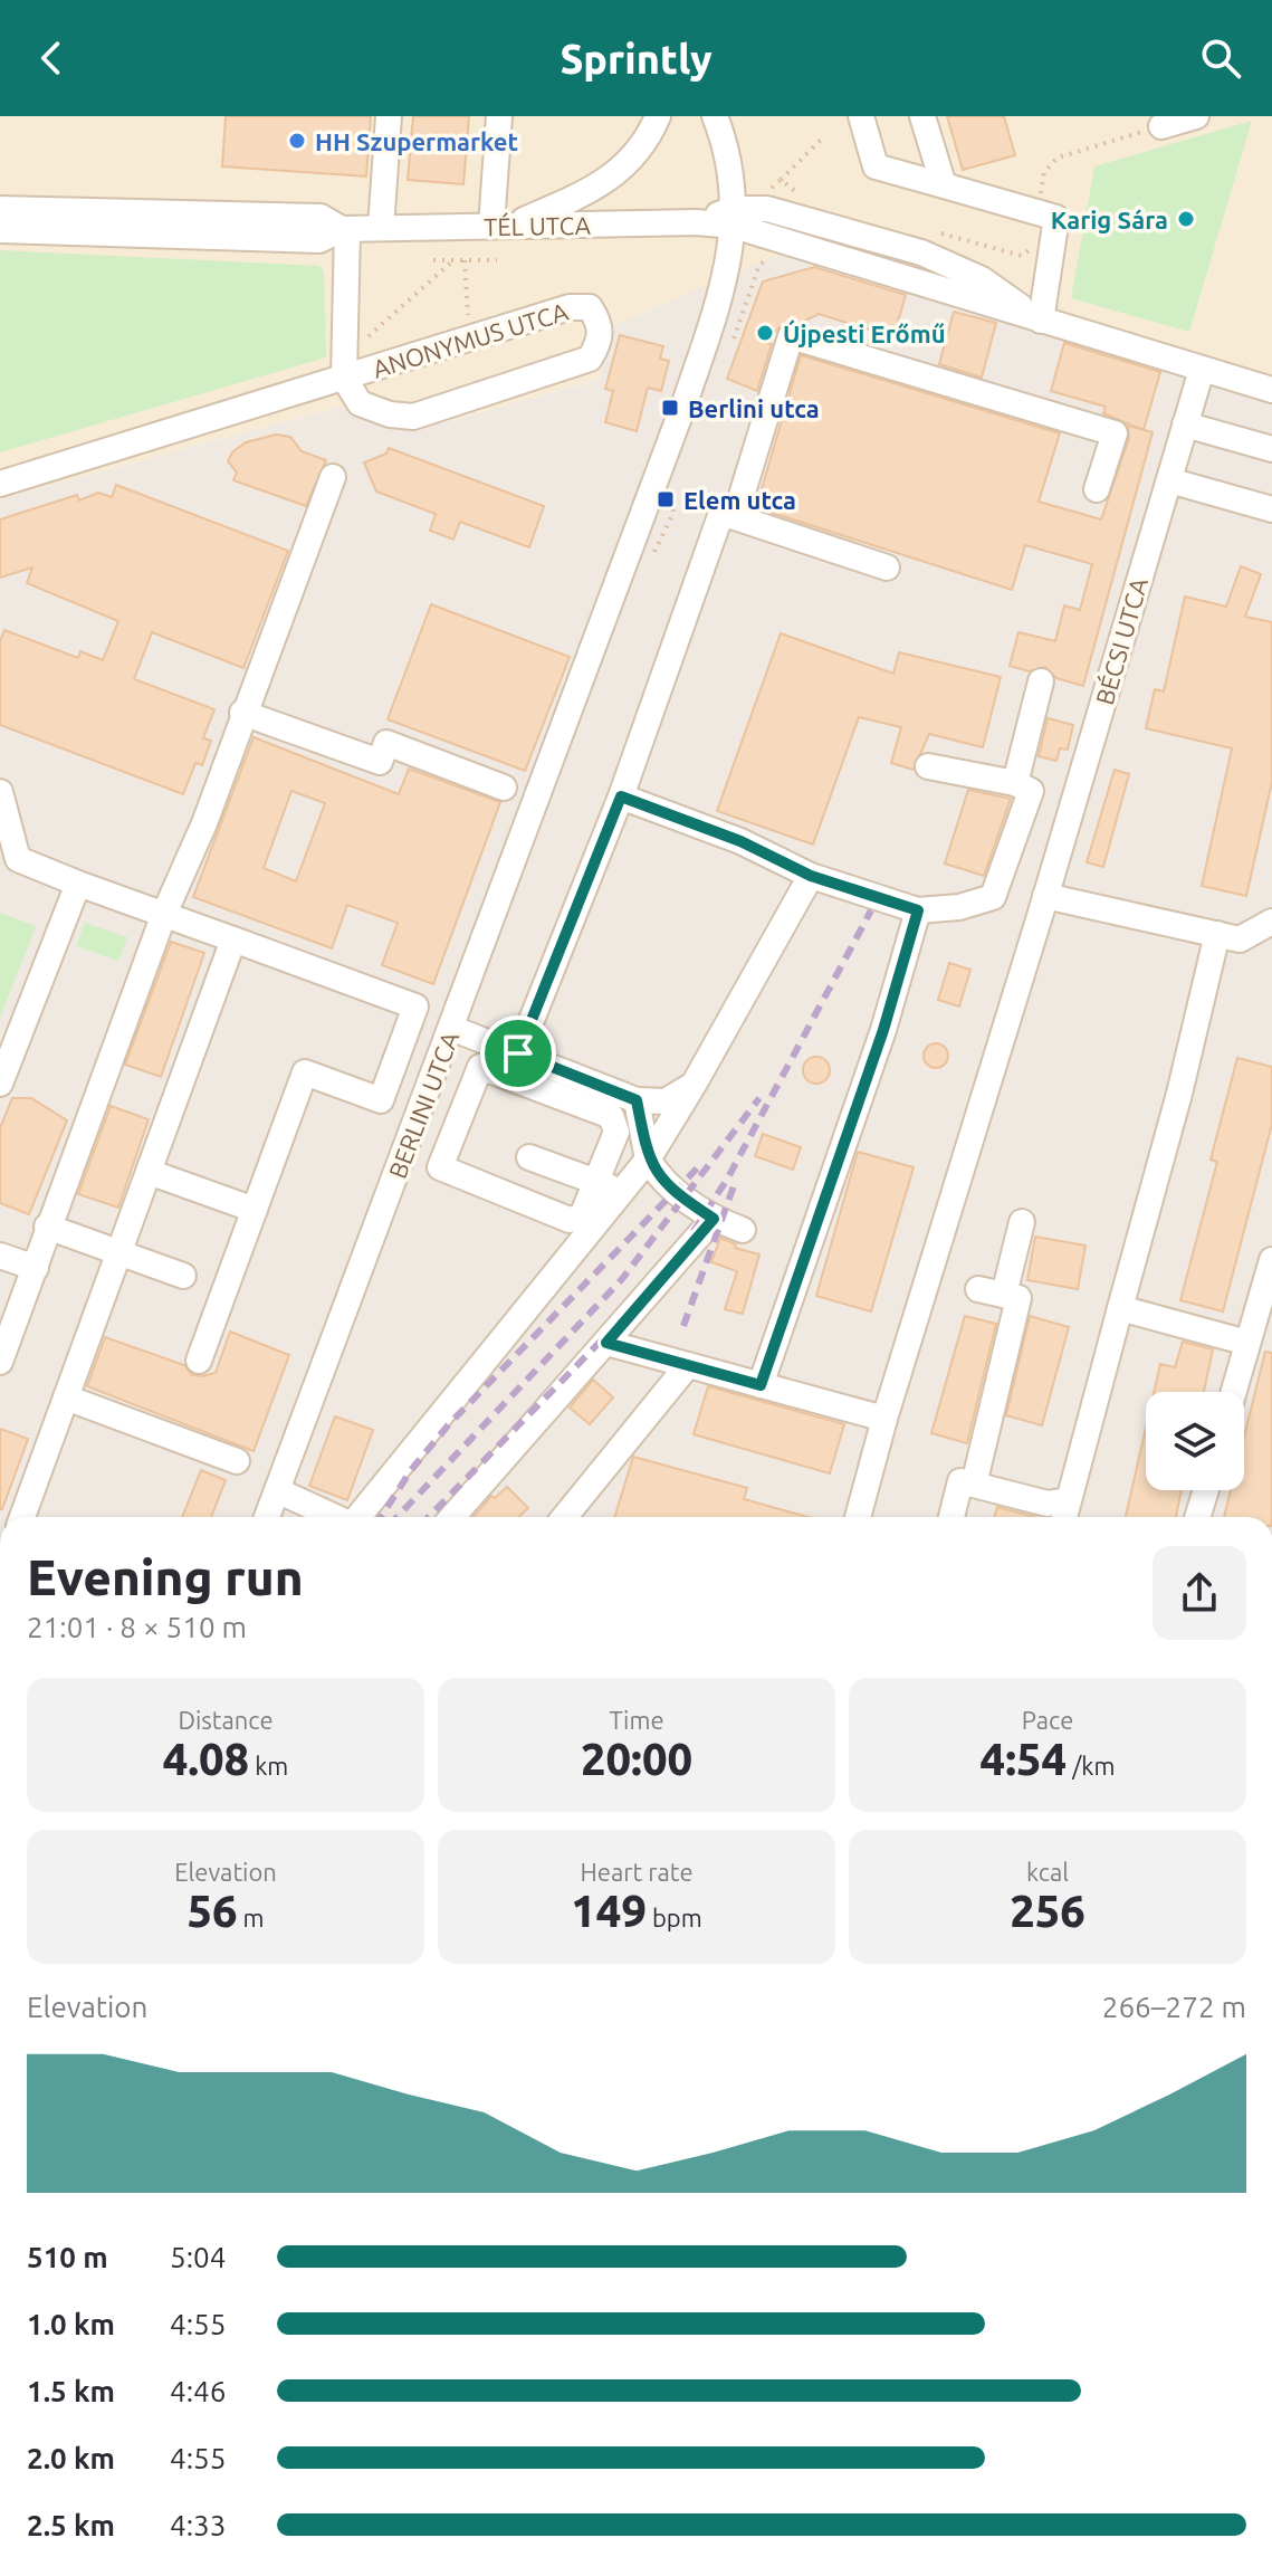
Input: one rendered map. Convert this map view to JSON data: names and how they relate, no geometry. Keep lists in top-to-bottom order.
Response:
{
  "streets": {
    "street": [
      "TÉL UTCA",
      "ANONYMUS UTCA",
      "BÉCSI UTCA",
      "BERLINI UTCA"
    ]
  },
  "crossings": [
    ["TÉL UTCA", "ANONYMUS UTCA"],
    ["TÉL UTCA", "BERLINI UTCA"]
  ],
  "places": {
    "other": ["HH Szupermarket", "Karig Sára", "Újpesti Erőmű"],
    "transit": ["Berlini utca", "Elem utca"]
  },
  "page": {
    "header": "Sprintly",
    "heading": ["Evening run", "21:01 · 8 × 510 m"],
    "stats": [
      ["Distance", "4.08 km"],
      ["Time", "20:00"],
      ["Pace", "4:54 /km"],
      ["Elevation", "56 m"],
      ["Heart rate", "149 bpm"],
      ["kcal", "256"]
    ],
    "chart": ["Elevation", "266–272 m"],
    "list": [
      {
        "name": "510 m",
        "note": "5:04"
      },
      {
        "name": "1.0 km",
        "note": "4:55"
      },
      {
        "name": "1.5 km",
        "note": "4:46"
      },
      {
        "name": "2.0 km",
        "note": "4:55"
      },
      {
        "name": "2.5 km",
        "note": "4:33"
      }
    ]
  }
}
